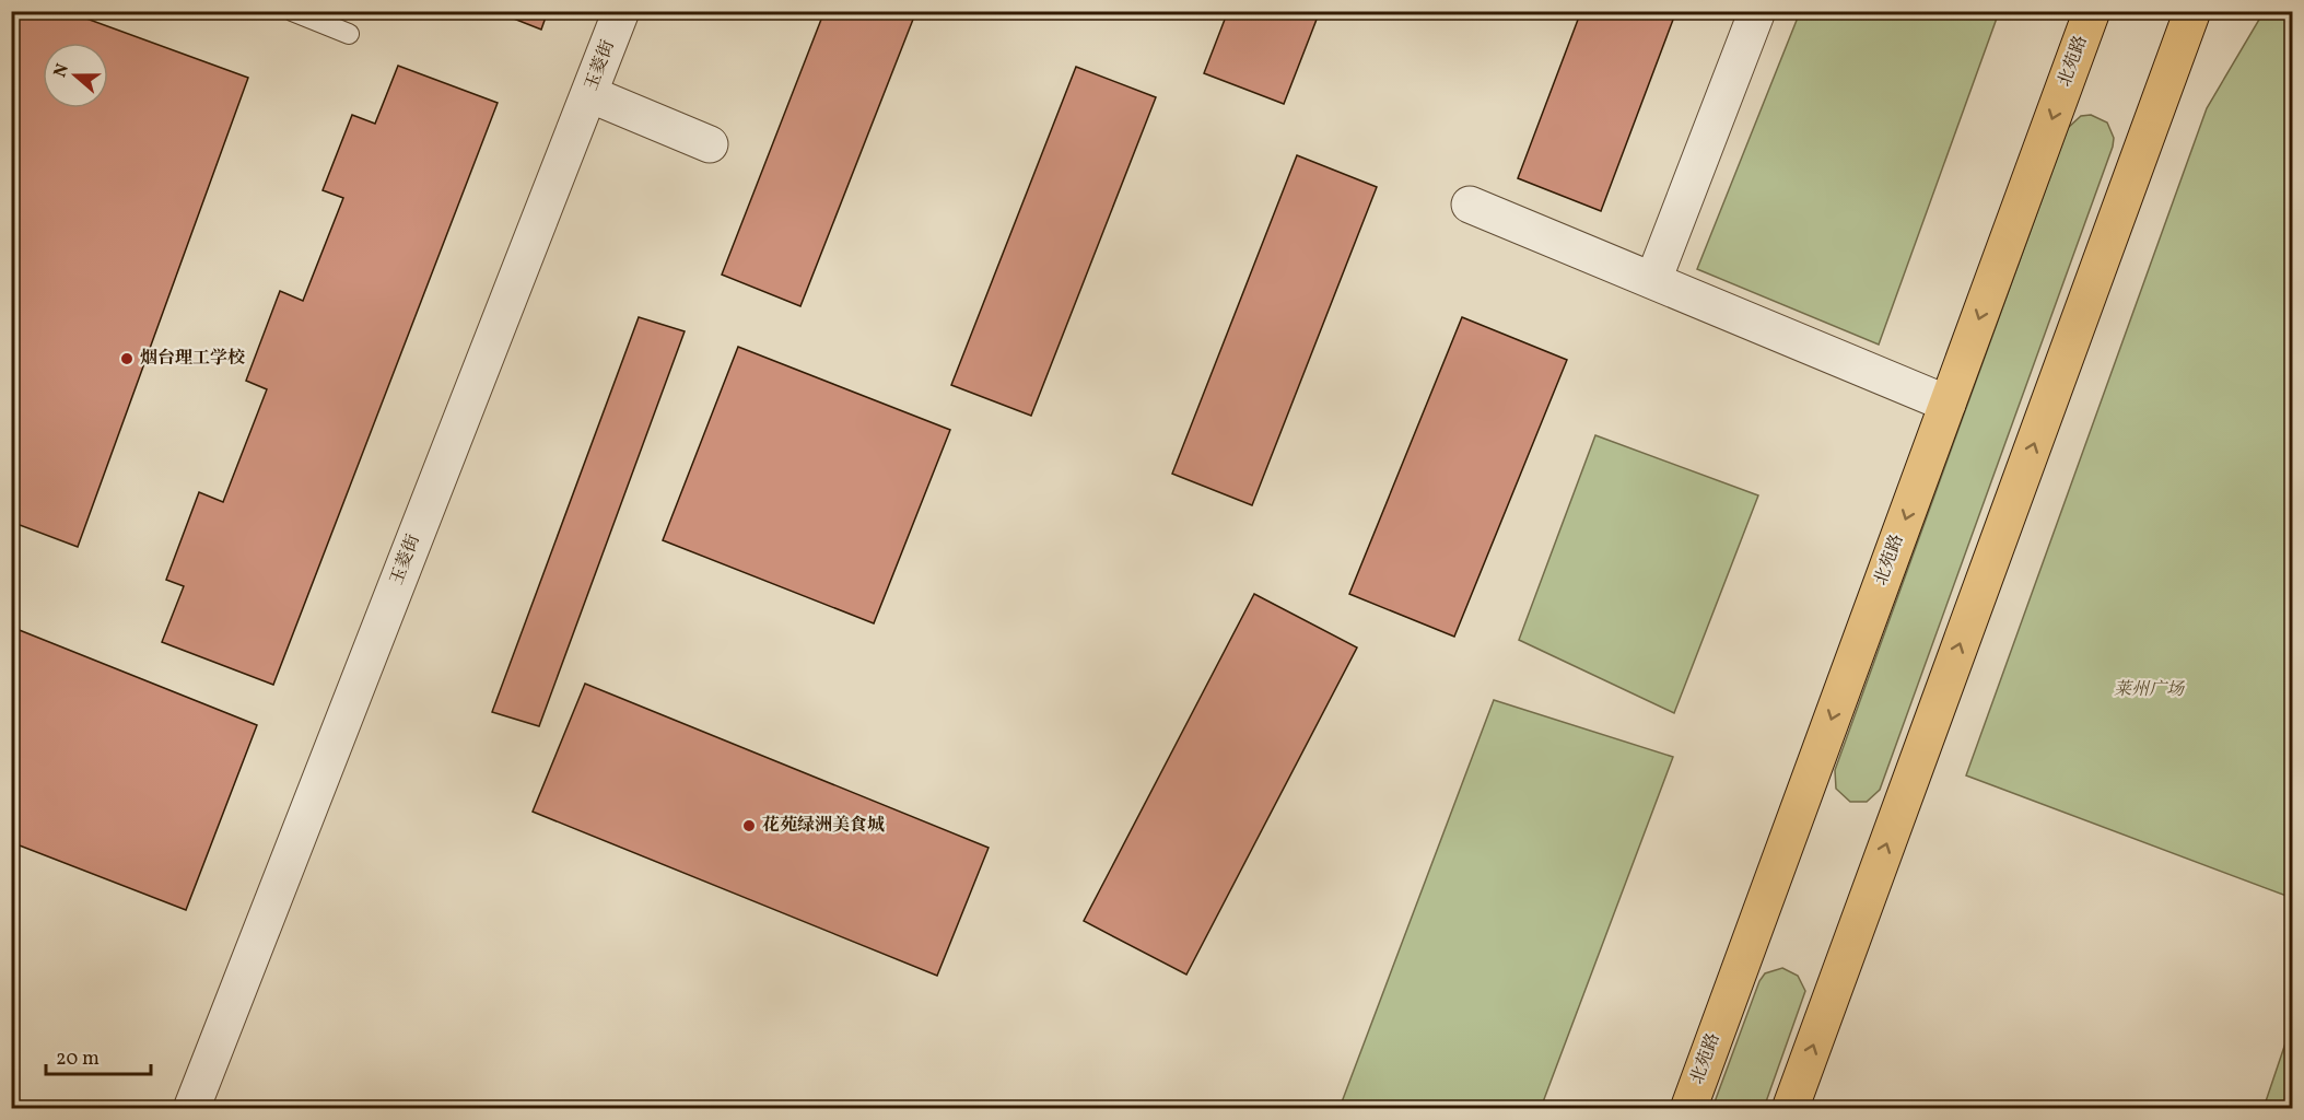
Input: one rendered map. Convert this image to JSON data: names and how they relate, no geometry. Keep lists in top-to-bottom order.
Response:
{
  "streets": {
    "main road": ["北苑路"],
    "street": ["玉菱街"]
  },
  "parks": ["莱州广场"],
  "places": ["烟台理工学校", "花苑绿洲美食城"],
  "scale_bar": "20 m",
  "north": "left"
}
